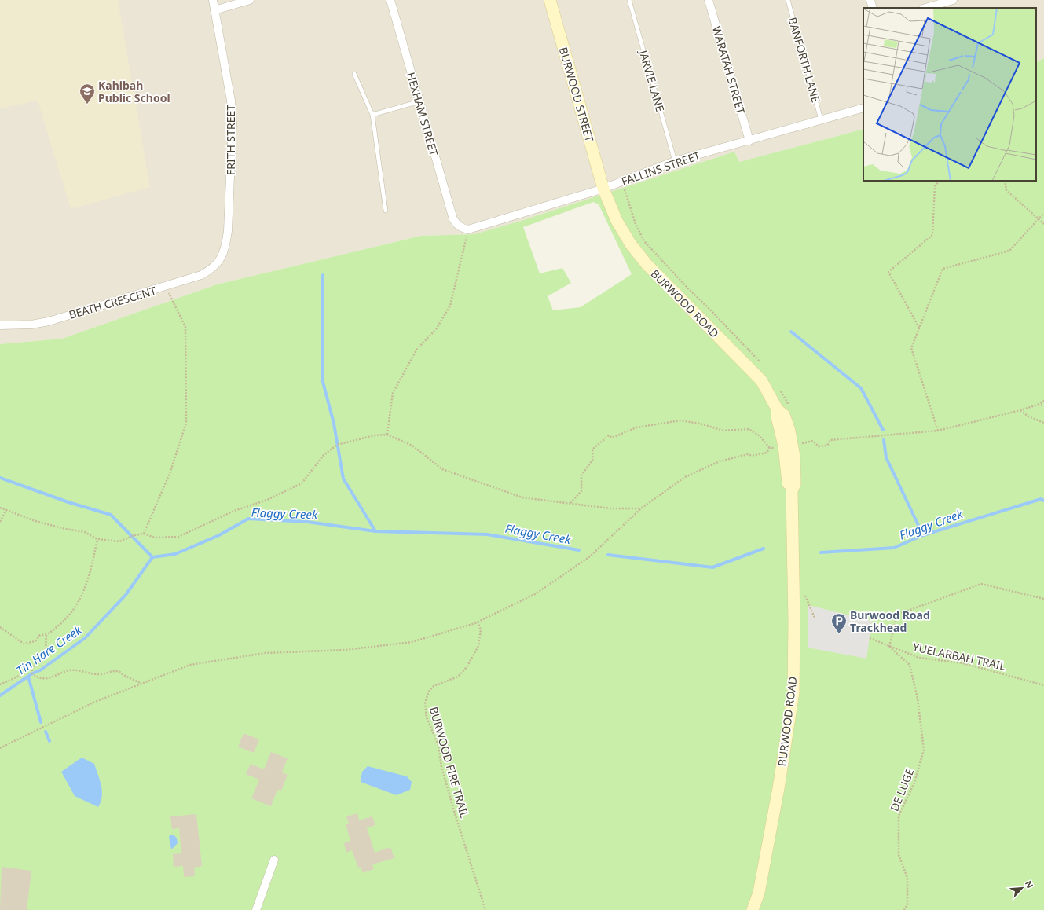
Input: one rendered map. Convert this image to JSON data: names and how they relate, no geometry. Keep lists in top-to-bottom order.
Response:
{
  "streets": {
    "main road": ["BURWOOD STREET", "BURWOOD ROAD"],
    "street": [
      "WARATAH STREET",
      "HEXHAM STREET",
      "FRITH STREET",
      "FALLINS STREET",
      "BEATH CRESCENT"
    ],
    "lane": ["BANFORTH LANE", "JARVIE LANE"],
    "path": ["YUELARBAH TRAIL", "BURWOOD FIRE TRAIL", "DE LUGE"]
  },
  "crossings": [
    ["BANFORTH LANE", "FALLINS STREET"],
    ["WARATAH STREET", "FALLINS STREET"],
    ["JARVIE LANE", "FALLINS STREET"],
    ["BURWOOD STREET", "FALLINS STREET"],
    ["BURWOOD STREET", "BURWOOD ROAD"],
    ["HEXHAM STREET", "FALLINS STREET"],
    ["FRITH STREET", "BEATH CRESCENT"],
    ["FALLINS STREET", "BURWOOD ROAD"],
    ["YUELARBAH TRAIL", "DE LUGE"]
  ],
  "water": ["Flaggy Creek", "Tin Hare Creek"],
  "places": {
    "school or university": ["Kahibah Public School"],
    "parking": ["Burwood Road Trackhead"]
  },
  "north": "top right"
}
